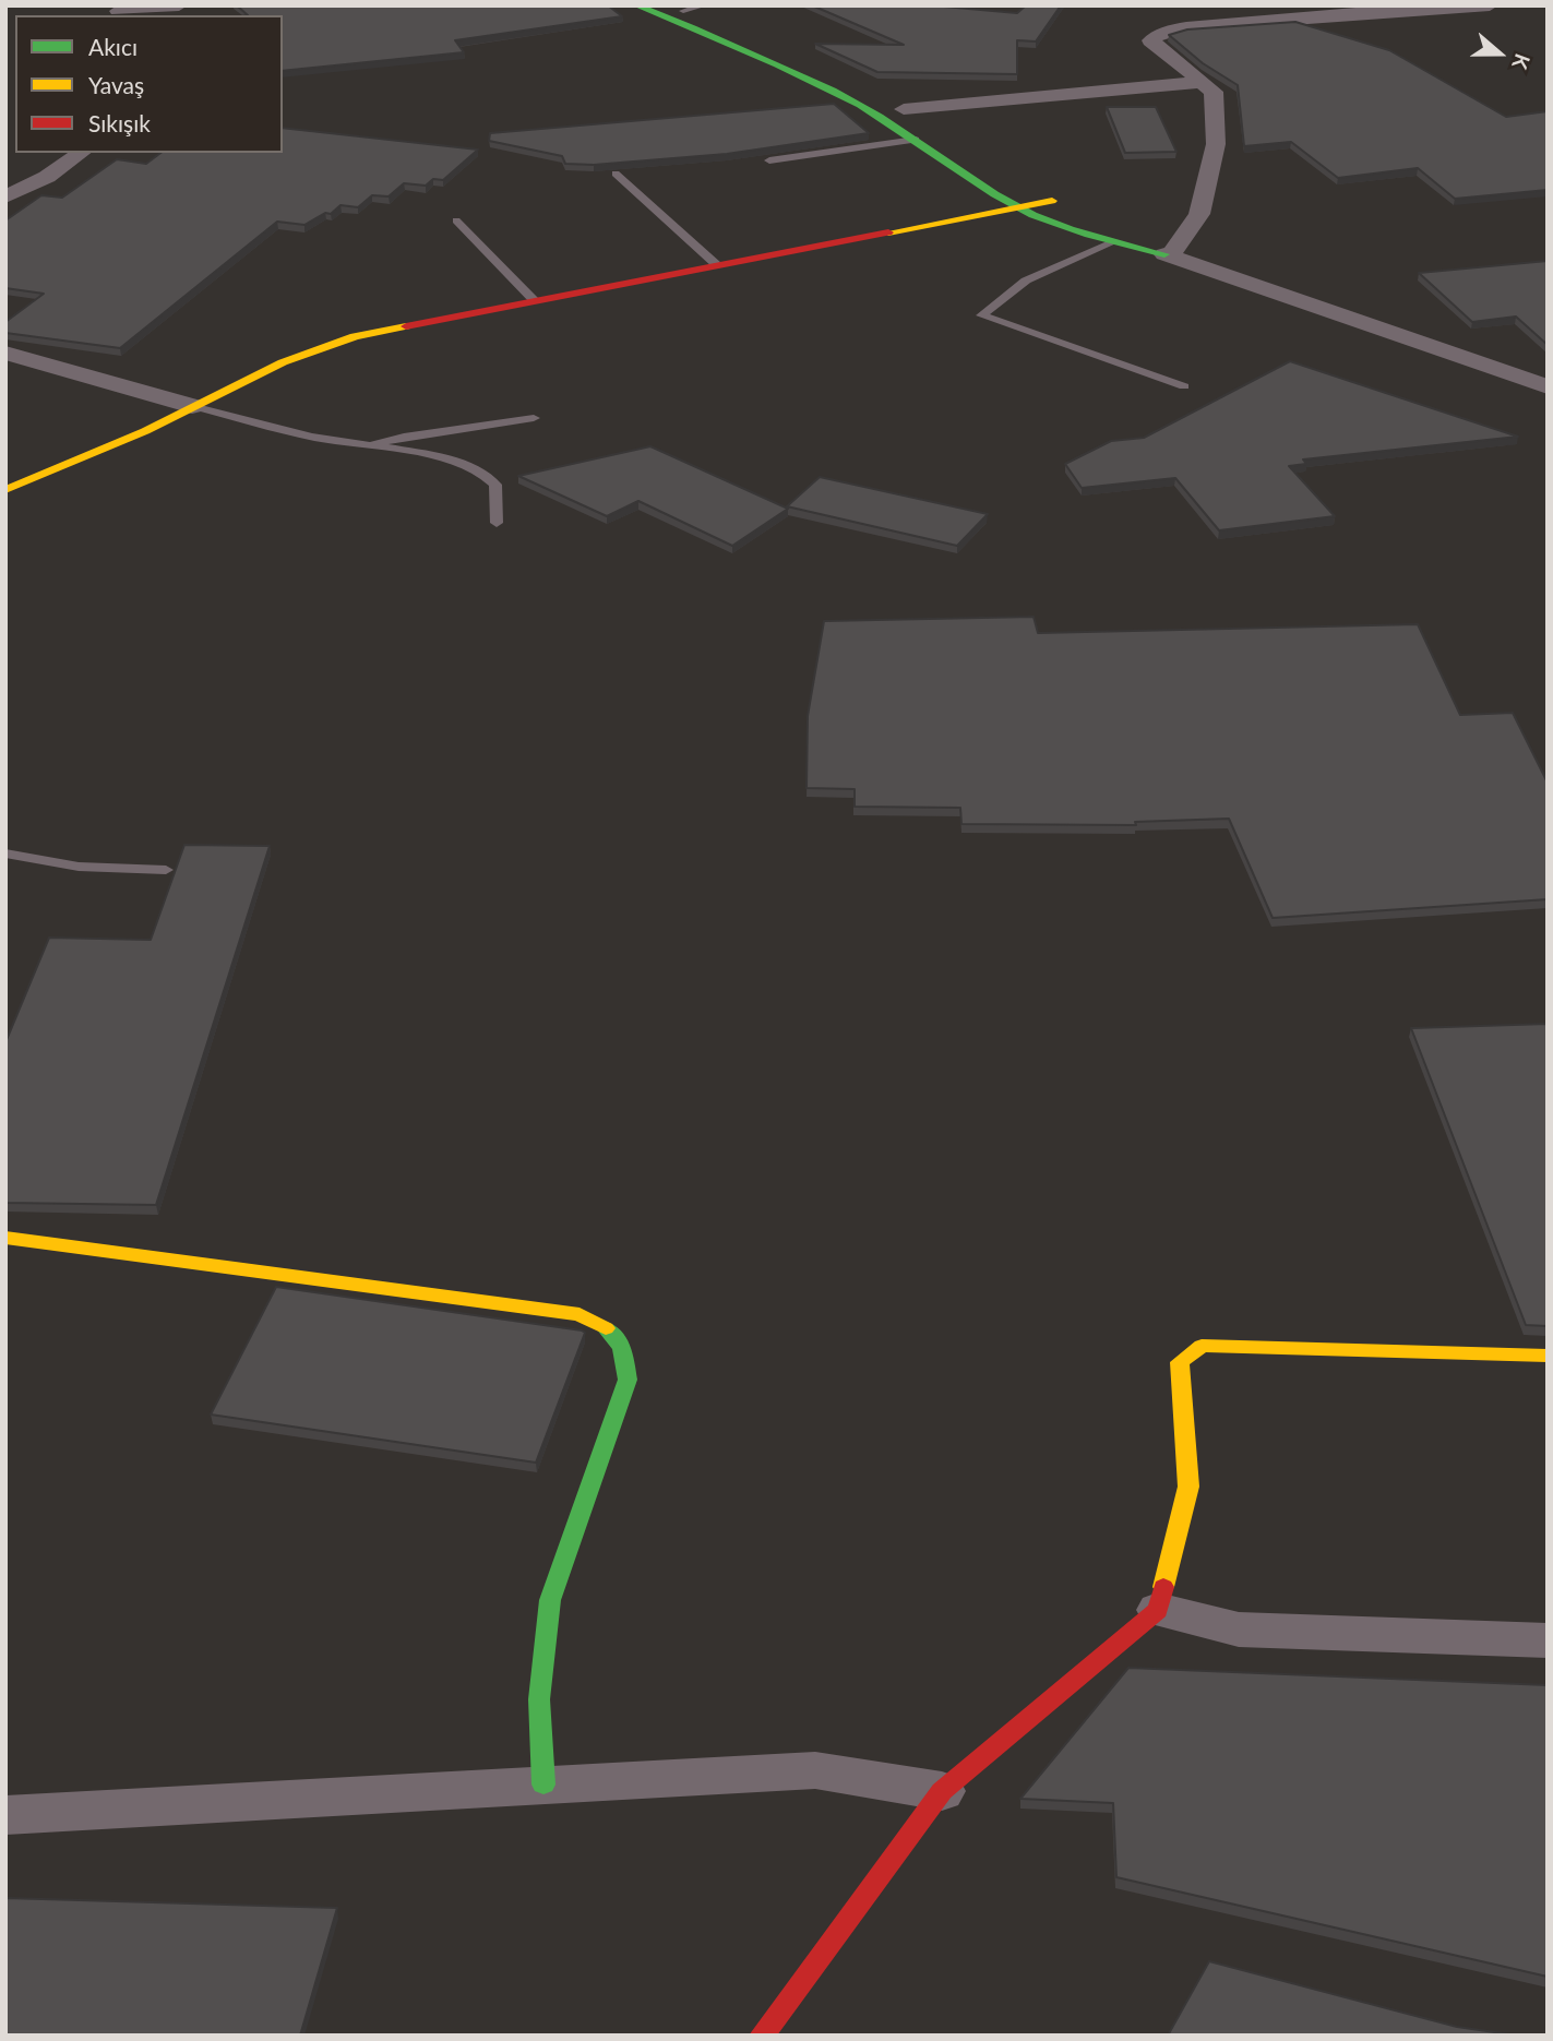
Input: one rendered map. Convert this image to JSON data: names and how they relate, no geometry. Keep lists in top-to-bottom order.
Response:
{
  "legend": ["Akıcı", "Yavaş", "Sıkışık"],
  "north": "right"
}
